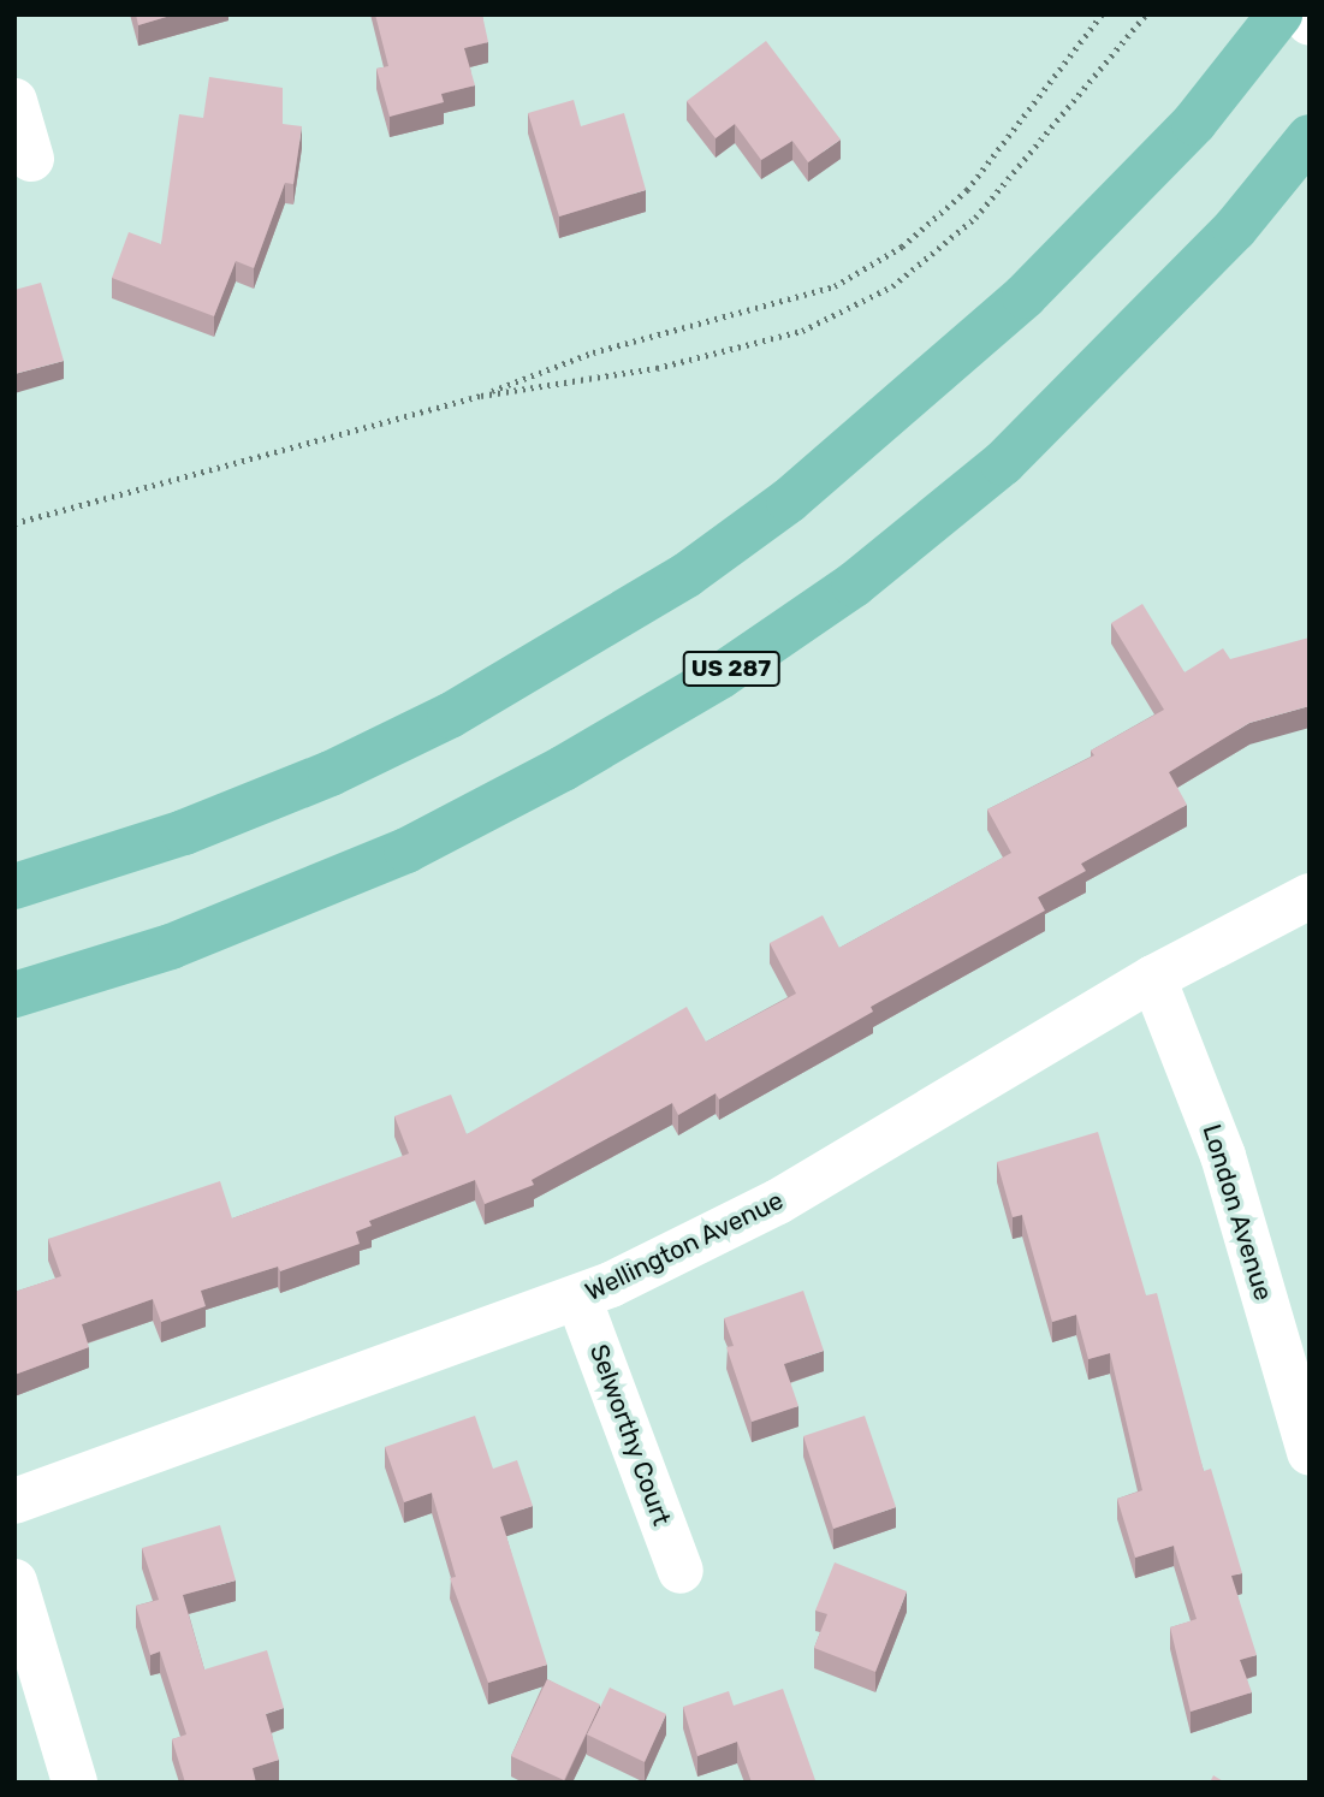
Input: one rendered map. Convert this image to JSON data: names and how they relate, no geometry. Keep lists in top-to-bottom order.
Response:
{
  "streets": {
    "main road": ["US 287"],
    "street": ["London Avenue", "Wellington Avenue", "Selworthy Court"]
  },
  "crossings": [
    ["London Avenue", "Wellington Avenue"],
    ["Wellington Avenue", "Selworthy Court"]
  ]
}
